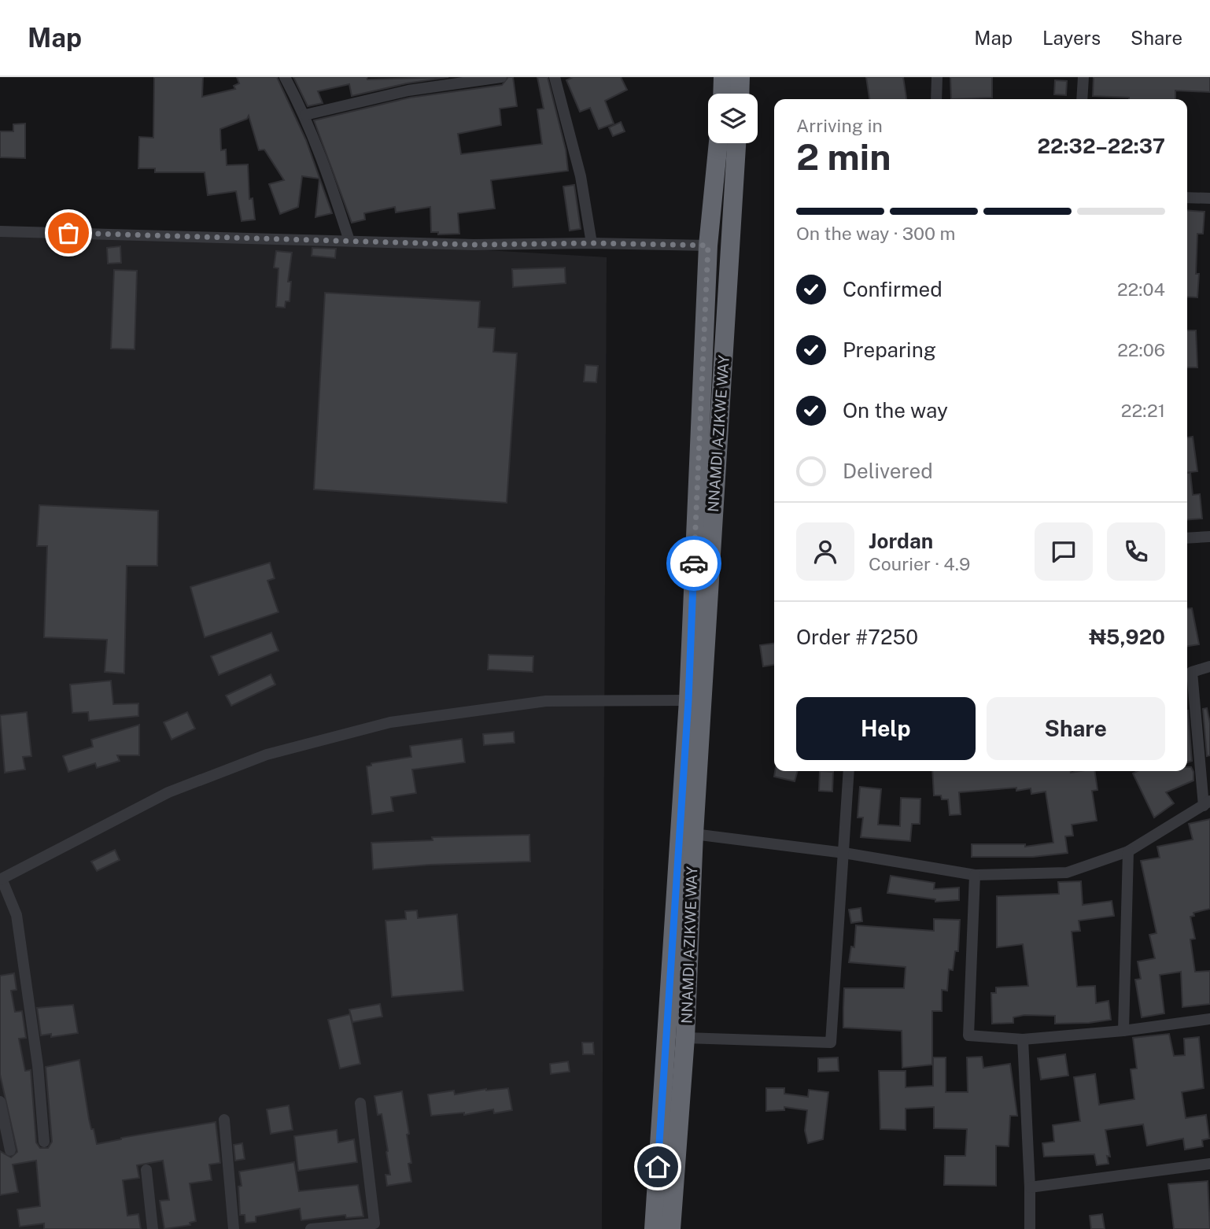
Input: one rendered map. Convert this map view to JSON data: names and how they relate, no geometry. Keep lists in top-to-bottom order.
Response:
{
  "streets": {
    "highway": ["NNAMDI AZIKWE WAY"]
  },
  "page": {
    "header": "Map",
    "nav": ["Map", "Layers", "Share"],
    "heading": ["2 min", "Arriving in", "22:32–22:37"],
    "panel": [
      "Jordan",
      "Courier · 4.9",
      "Order #7250",
      "₦5,920"
    ],
    "bar": "On the way · 300 m",
    "list": [
      ["Confirmed", "22:04"],
      ["Preparing", "22:06"],
      ["On the way", "22:21"],
      "Delivered"
    ],
    "buttons": ["Help", "Share"]
  }
}
